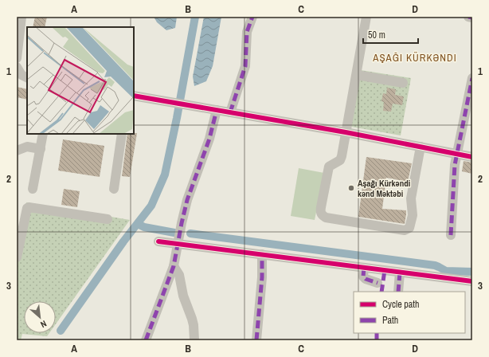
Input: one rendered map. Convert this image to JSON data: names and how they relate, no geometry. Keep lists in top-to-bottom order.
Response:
{
  "districts": ["AŞAĞI KÜRKƏNDI"],
  "places": ["Aşağı Kürkəndi kənd Məktəbi"],
  "legend": ["Cycle path", "Path"],
  "scale_bar": "50 m",
  "north": "bottom right",
  "grid": {
    "columns": [
      "A",
      "B",
      "C",
      "D"
    ],
    "rows": ["1", "2", "3"]
  }
}
